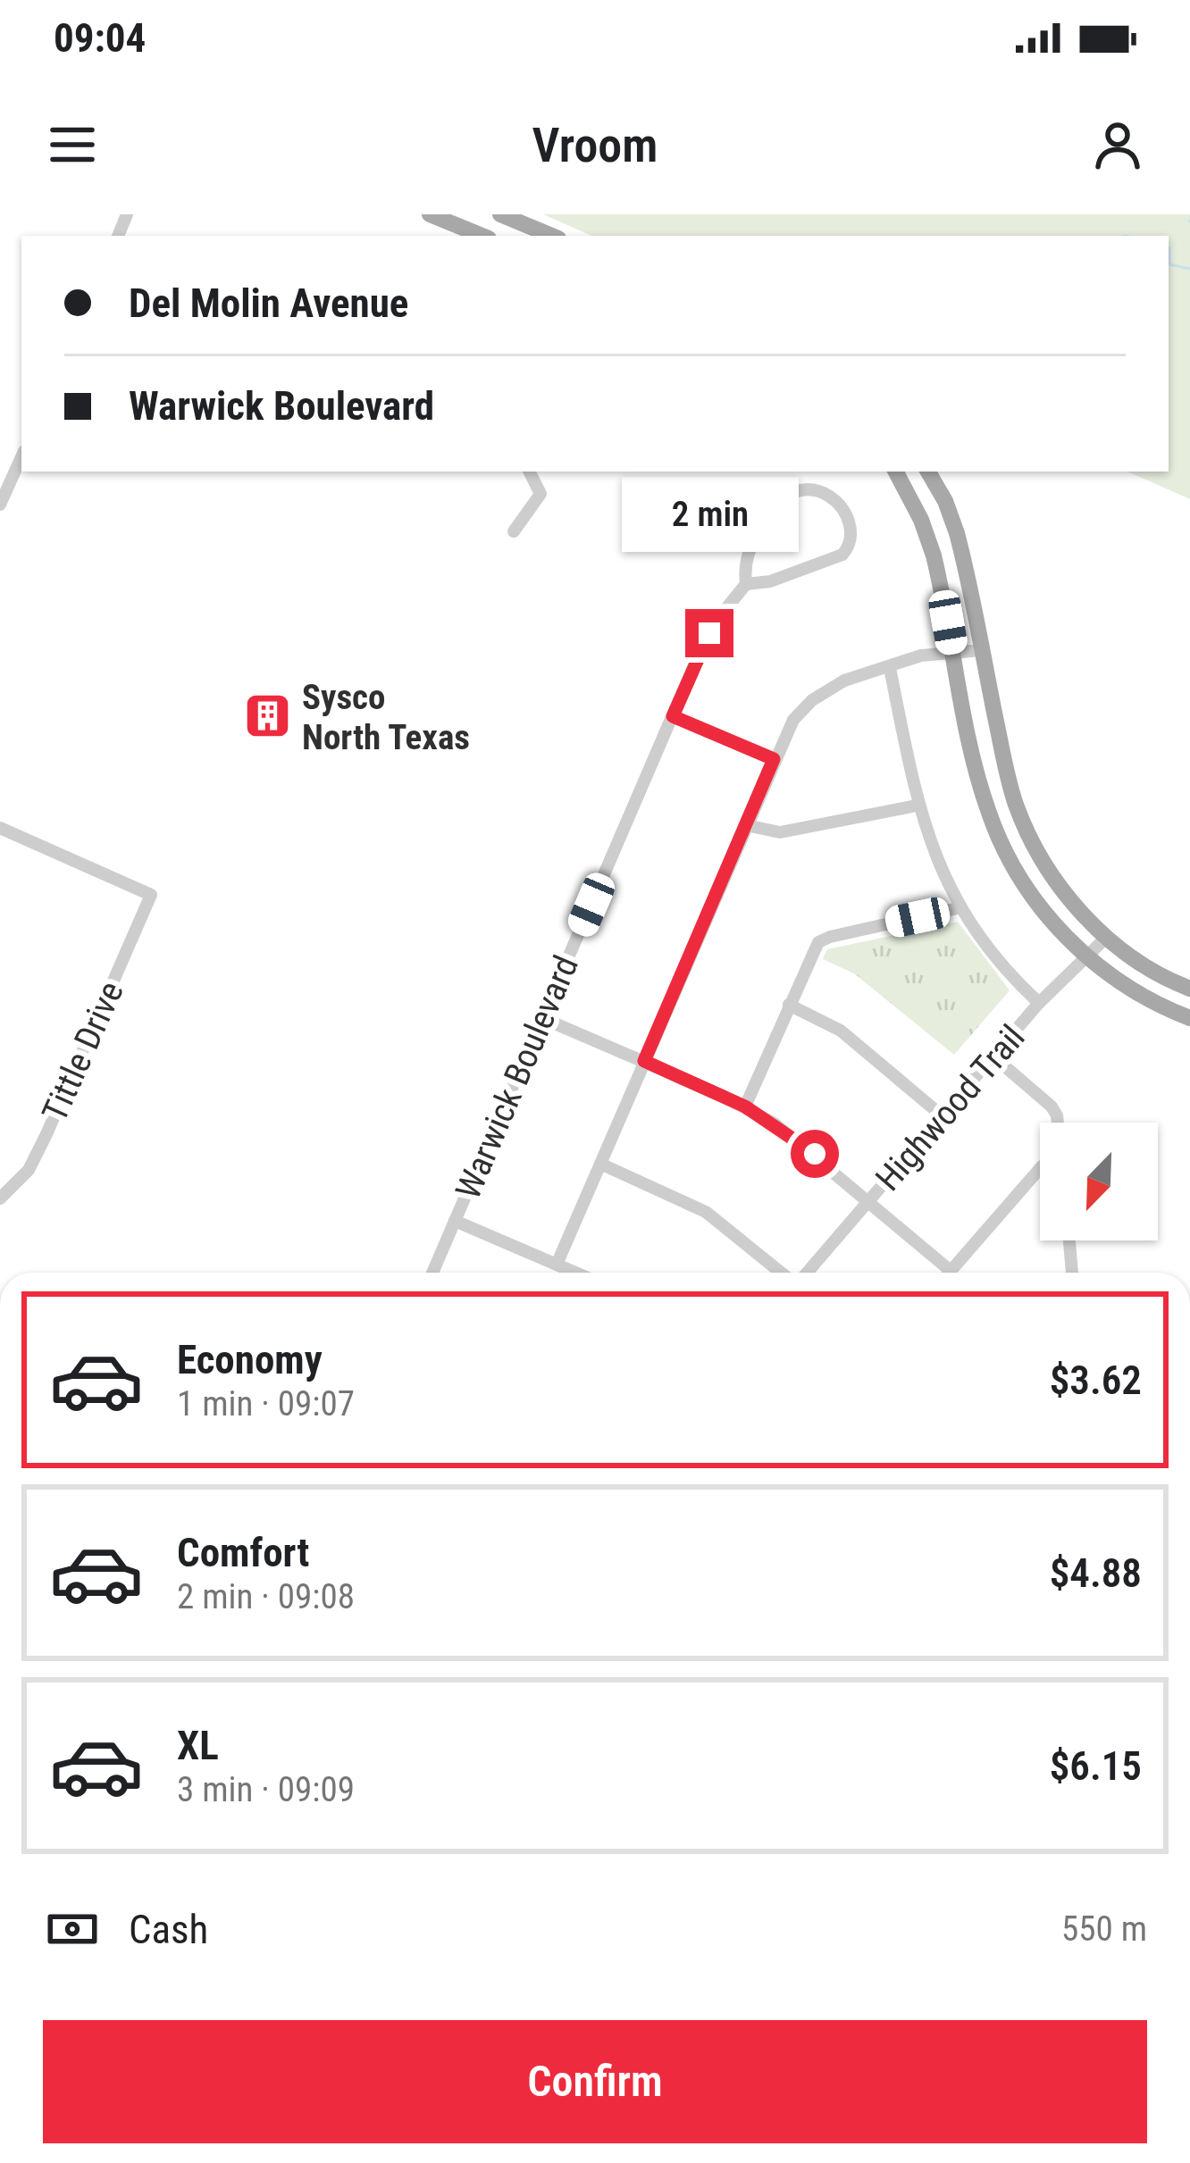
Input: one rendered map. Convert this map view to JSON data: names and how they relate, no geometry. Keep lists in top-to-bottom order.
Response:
{
  "streets": {
    "street": ["Tittle Drive", "Warwick Boulevard", "Highwood Trail"]
  },
  "places": {
    "building": ["Sysco North Texas"]
  },
  "north": "bottom left",
  "page": {
    "status": "09:04",
    "header": "Vroom",
    "banner": ["Del Molin Avenue", "Warwick Boulevard"],
    "bubble": "2 min",
    "list": [
      {
        "name": "Economy",
        "note": "1 min · 09:07",
        "value": "$3.62"
      },
      {
        "name": "Comfort",
        "note": "2 min · 09:08",
        "value": "$4.88"
      },
      {
        "name": "XL",
        "note": "3 min · 09:09",
        "value": "$6.15"
      }
    ],
    "pay": ["Cash", "550 m"],
    "buttons": "Confirm"
  }
}
